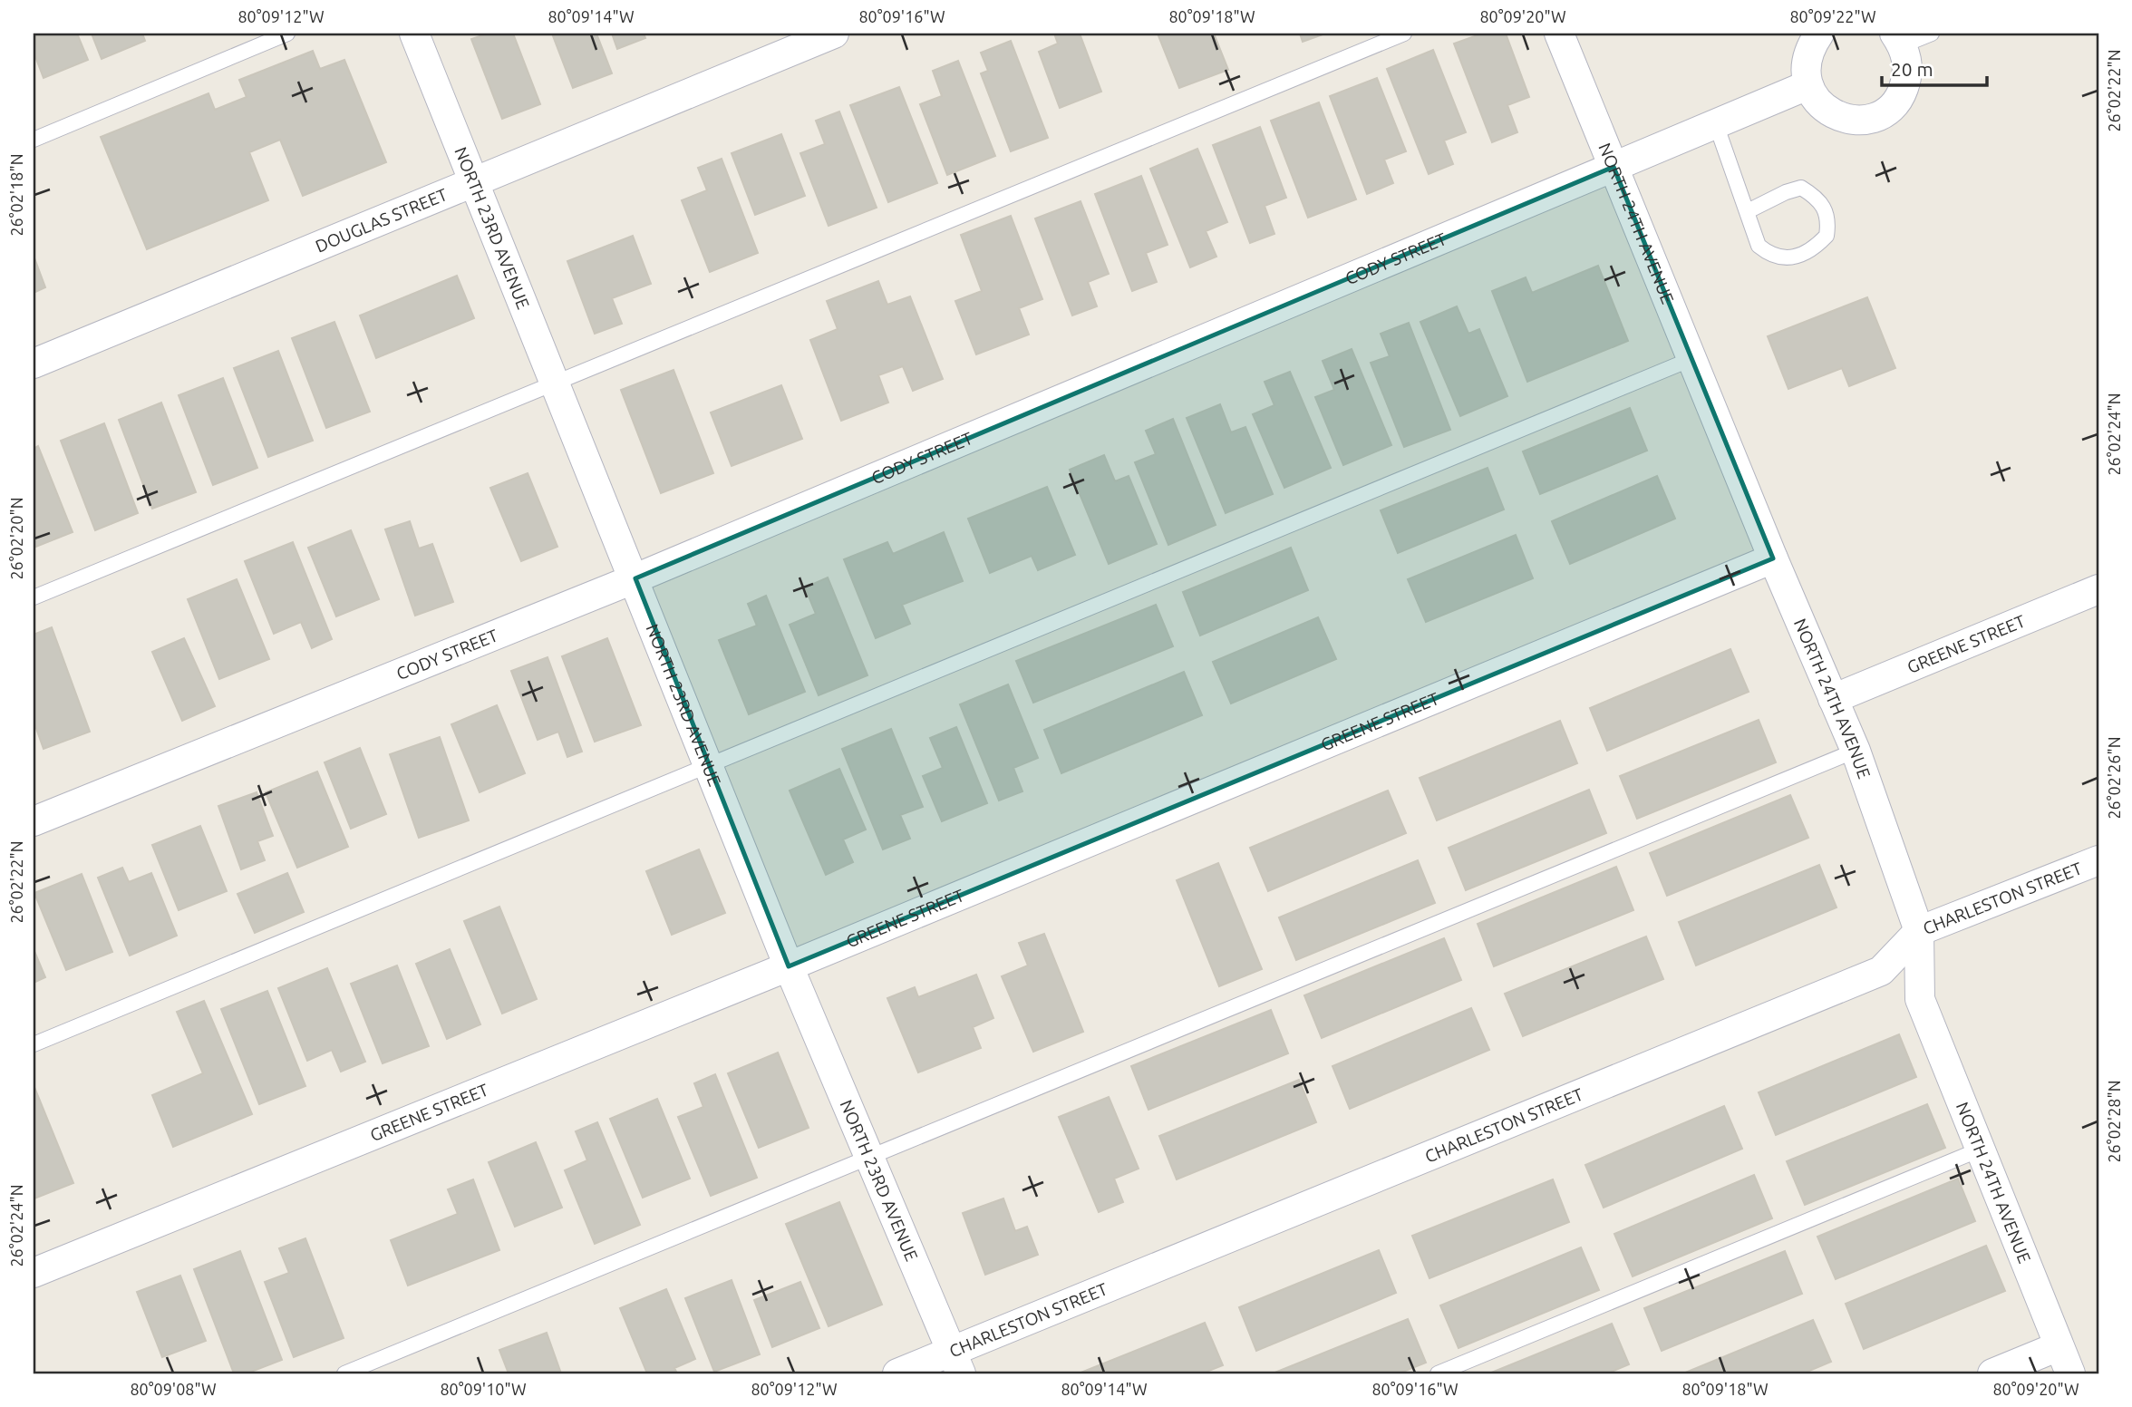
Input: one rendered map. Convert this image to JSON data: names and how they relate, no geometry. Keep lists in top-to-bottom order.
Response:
{
  "streets": {
    "street": [
      "DOUGLAS STREET",
      "NORTH 24TH AVENUE",
      "NORTH 23RD AVENUE",
      "CODY STREET",
      "GREENE STREET",
      "CHARLESTON STREET"
    ]
  },
  "crossings": [
    ["DOUGLAS STREET", "NORTH 23RD AVENUE"],
    ["NORTH 24TH AVENUE", "CODY STREET"],
    ["NORTH 24TH AVENUE", "GREENE STREET"],
    ["NORTH 24TH AVENUE", "CHARLESTON STREET"],
    ["NORTH 23RD AVENUE", "CODY STREET"],
    ["NORTH 23RD AVENUE", "GREENE STREET"],
    ["NORTH 23RD AVENUE", "CHARLESTON STREET"]
  ],
  "scale_bar": "20 m",
  "coordinates": [
    "80°09'12\"W",
    "80°09'14\"W",
    "80°09'16\"W",
    "80°09'18\"W",
    "80°09'20\"W",
    "80°09'22\"W",
    "26°02'22\"N",
    "26°02'18\"N",
    "26°02'24\"N",
    "26°02'20\"N",
    "26°02'26\"N",
    "26°02'28\"N",
    "80°09'08\"W",
    "80°09'10\"W"
  ]
}
